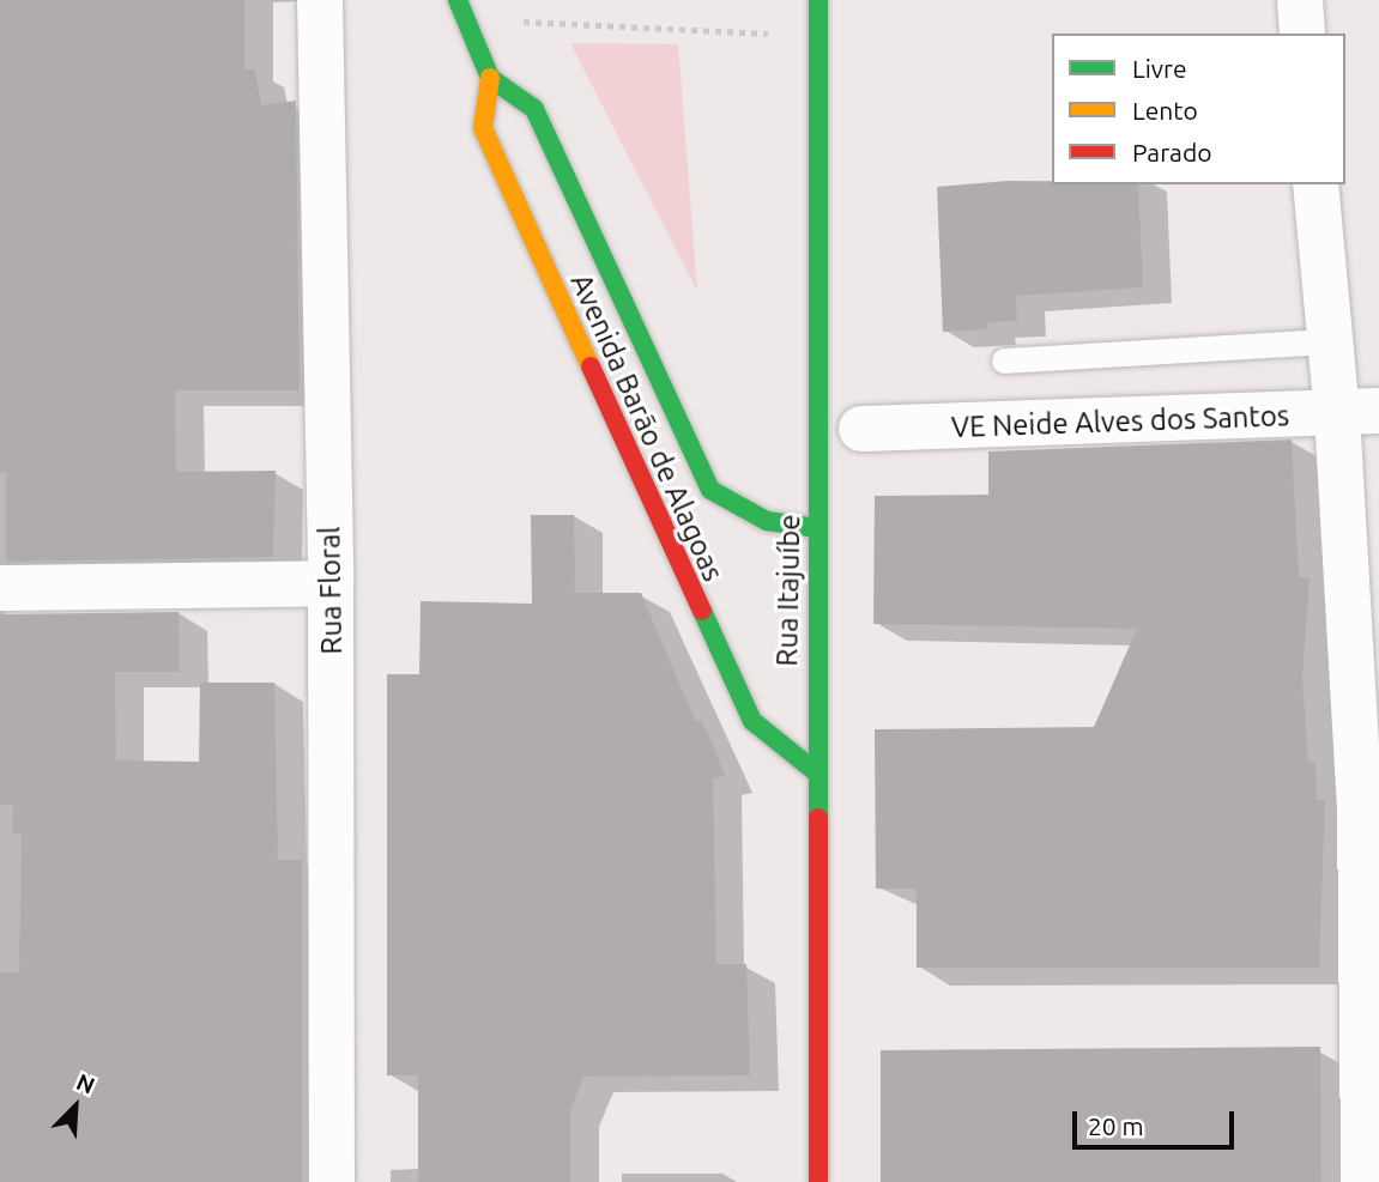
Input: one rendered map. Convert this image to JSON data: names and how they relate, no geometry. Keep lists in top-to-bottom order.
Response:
{
  "streets": {
    "main road": ["Avenida Barão de Alagoas", "Rua Itajuíbe"],
    "street": ["VE Neide Alves dos Santos", "Rua Floral"]
  },
  "crossings": [
    ["Avenida Barão de Alagoas", "Rua Itajuíbe"]
  ],
  "legend": ["Livre", "Lento", "Parado"],
  "scale_bar": "20 m",
  "north": "top right"
}
